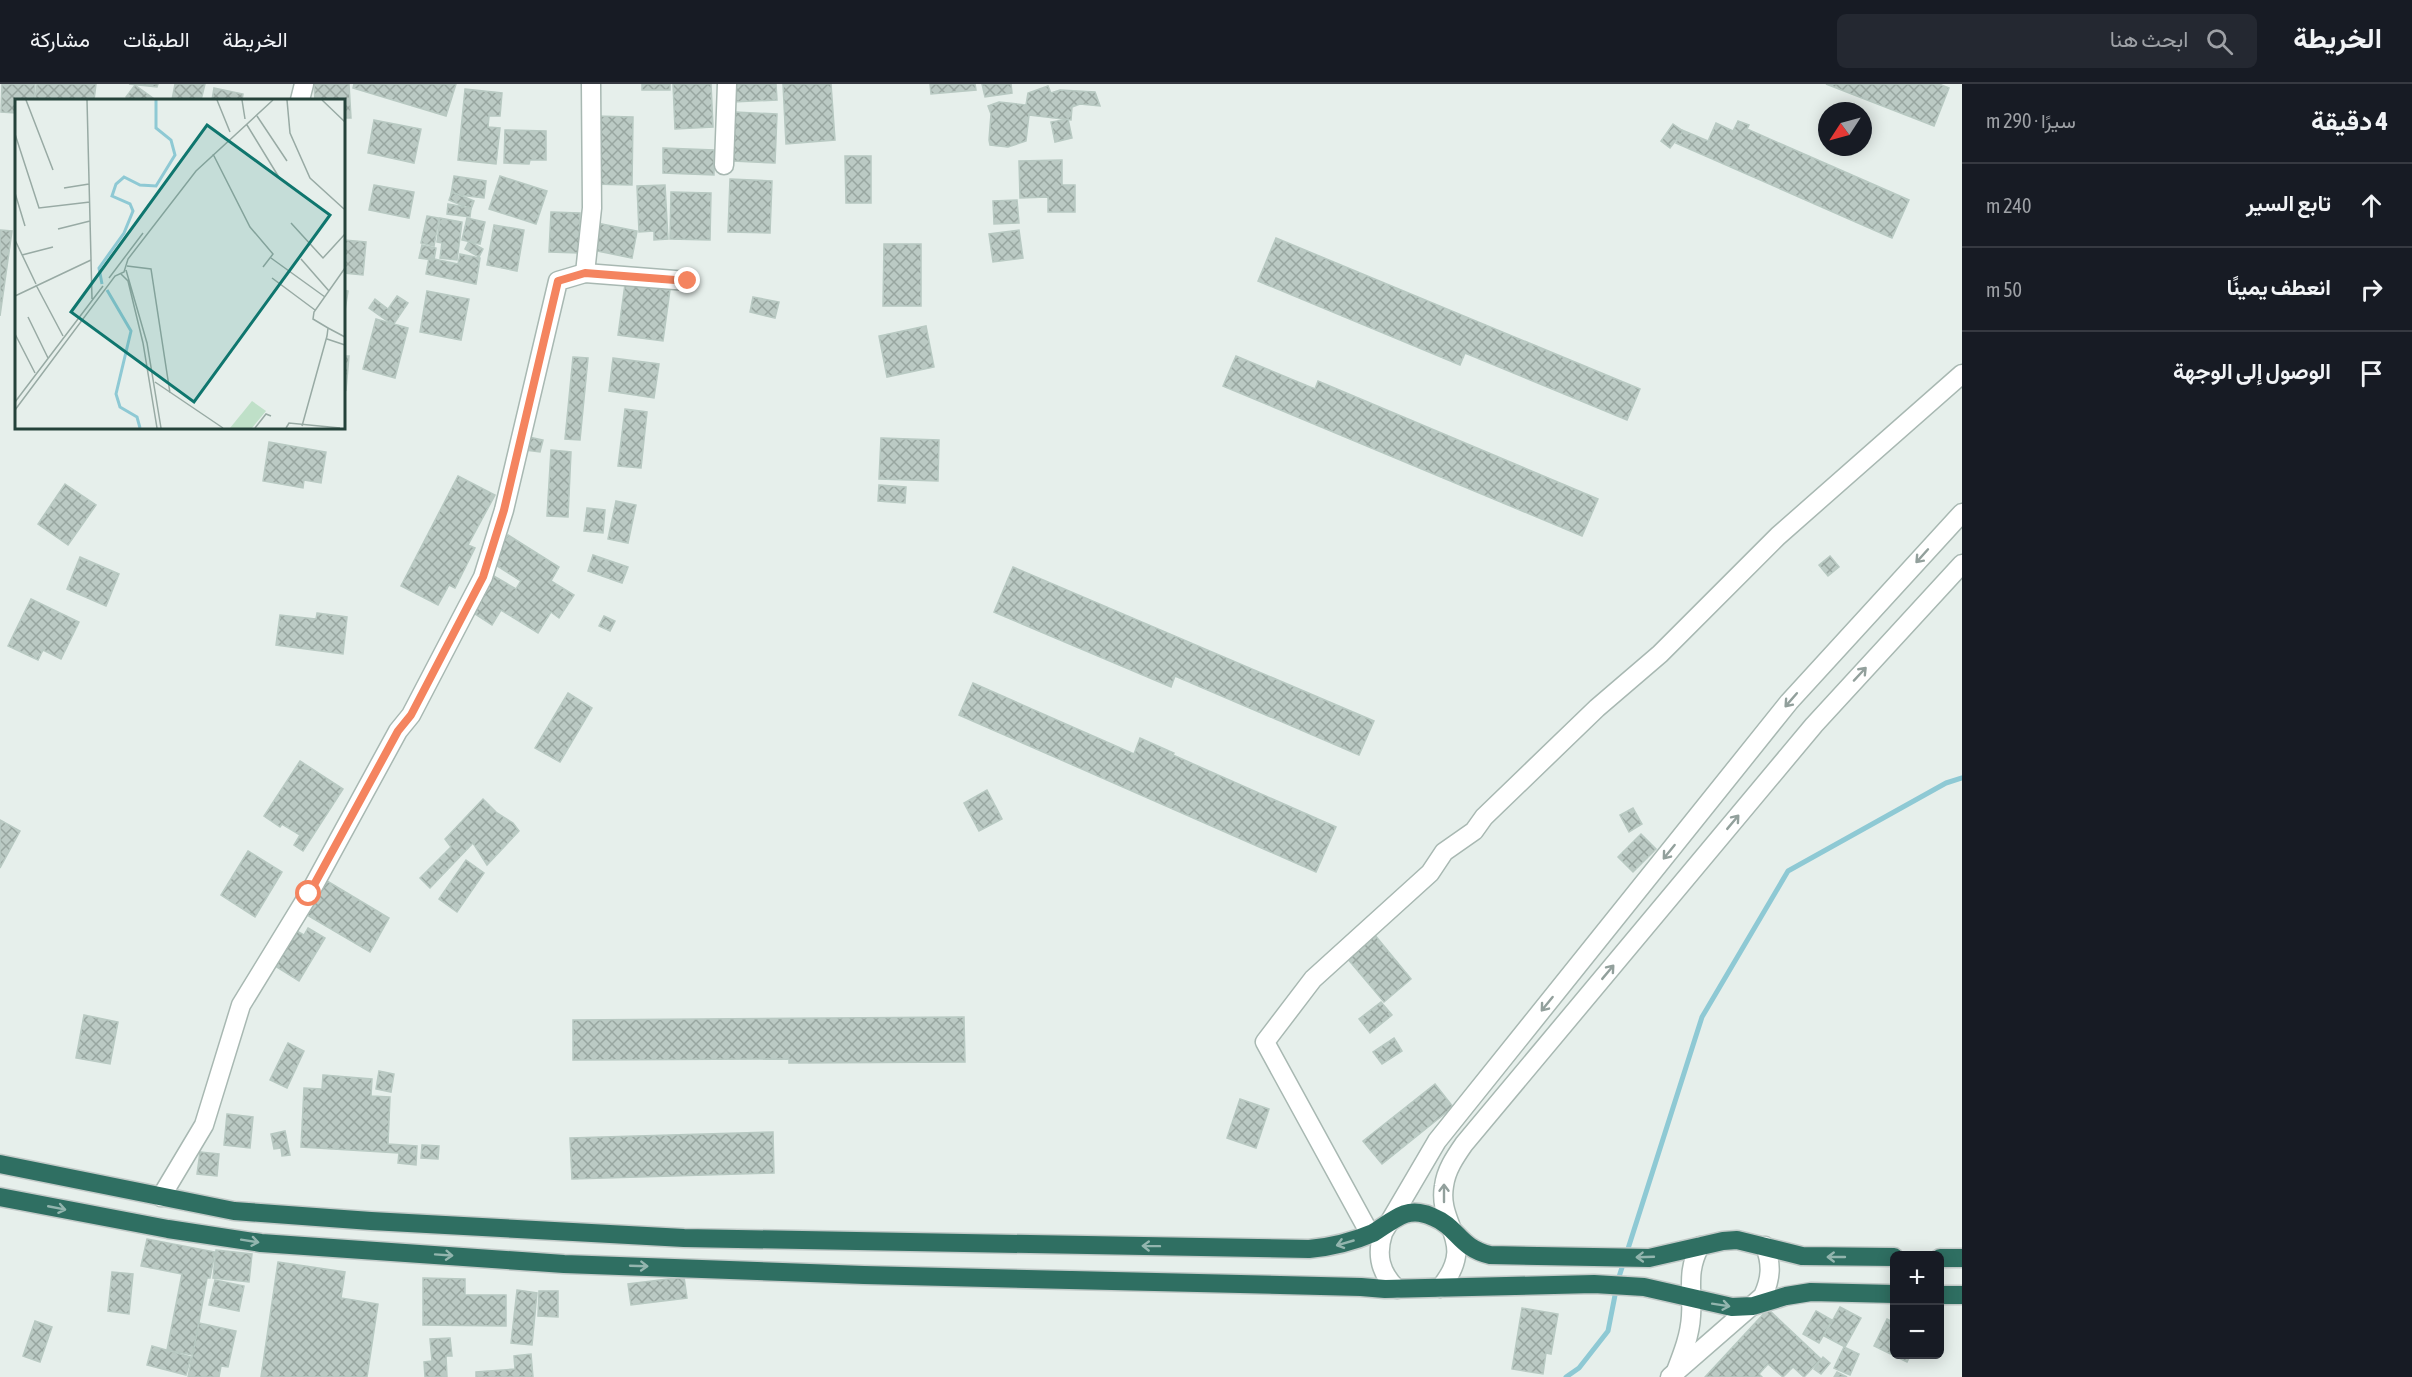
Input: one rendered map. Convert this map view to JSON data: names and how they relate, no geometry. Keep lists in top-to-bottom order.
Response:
{
  "north": "bottom left",
  "page": {
    "header": "الخريطة",
    "search": "ابحث هنا",
    "nav": ["الخريطة", "الطبقات", "مشاركة"],
    "heading": ["4 دقيقة", "سيرًا · 290 m"],
    "list": [
      ["تابع السير", "240 m"],
      ["انعطف يمينًا", "50 m"],
      "الوصول إلى الوجهة"
    ],
    "map_buttons": ["+", "−"]
  }
}
